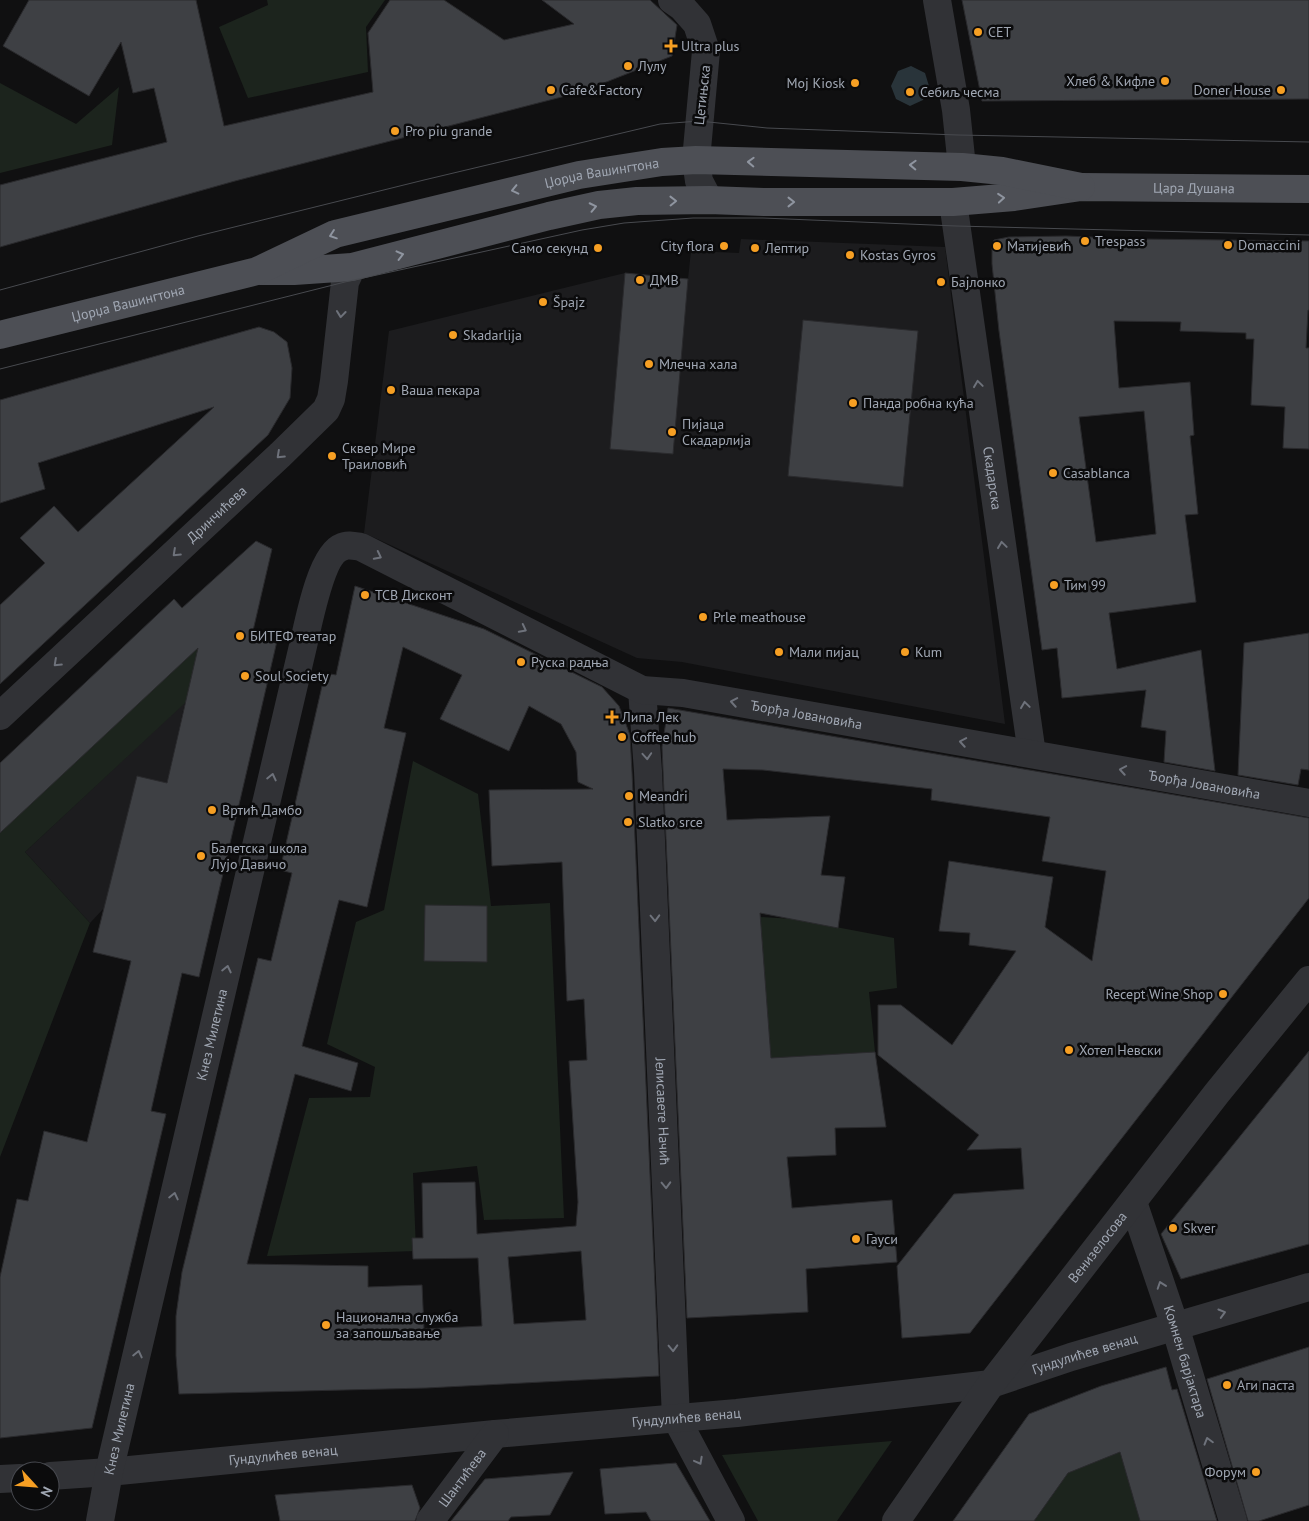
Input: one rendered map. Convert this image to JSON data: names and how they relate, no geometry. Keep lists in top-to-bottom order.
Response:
{
  "streets": {
    "main road": ["Џорџа Вашингтона", "Цара Душана"],
    "street": [
      "Цетињска",
      "Скадарска",
      "Дринчићева",
      "Ђорђа Јовановића",
      "Кнез Милетина",
      "Јелисавете Начић",
      "Венизелосова",
      "Гундулићев венац",
      "Комнен барјактара",
      "Шантићева"
    ]
  },
  "crossings": [
    ["Цетињска", "Џорџа Вашингтона"],
    ["Џорџа Вашингтона", "Цара Душана"],
    ["Џорџа Вашингтона", "Скадарска"],
    ["Џорџа Вашингтона", "Дринчићева"],
    ["Цара Душана", "Скадарска"],
    ["Скадарска", "Ђорђа Јовановића"],
    ["Ђорђа Јовановића", "Кнез Милетина"],
    ["Ђорђа Јовановића", "Јелисавете Начић"],
    ["Кнез Милетина", "Гундулићев венац"],
    ["Јелисавете Начић", "Гундулићев венац"],
    ["Венизелосова", "Гундулићев венац"],
    ["Венизелосова", "Комнен барјактара"],
    ["Гундулићев венац", "Комнен барјактара"],
    ["Гундулићев венац", "Шантићева"]
  ],
  "one_way": [
    "Скадарска",
    "Дринчићева",
    "Кнез Милетина",
    "Јелисавете Начић",
    "Комнен барјактара"
  ],
  "places": {
    "other": [
      "CET",
      "Лулу",
      "Хлеб & Кифле",
      "Moj Kiosk",
      "Cafe&Factory",
      "Doner House",
      "Себиљ чесма",
      "Pro piu grande",
      "Trespass",
      "Domaccini",
      "City flora",
      "Матијевић",
      "Само секунд",
      "Лептир",
      "Kostas Gyros",
      "ДМВ",
      "Бајлонко",
      "Špajz",
      "Skadarlija",
      "Млечна хала",
      "Ваша пекара",
      "Панда робна кућа",
      "Пијаца Скадарлија",
      "Сквер Мире Траиловић",
      "Casablanca",
      "Тим 99",
      "ТСВ Дисконт",
      "Prle meathouse",
      "БИТЕФ театар",
      "Мали пијац",
      "Kum",
      "Руска радња",
      "Soul Society",
      "Coffee hub",
      "Meandri",
      "Вртић Дамбо",
      "Slatko srce",
      "Балетска школа Лујо Давичо",
      "Recept Wine Shop",
      "Хотел Невски",
      "Skver",
      "Гауси",
      "Национална служба за запошљавање",
      "Аги паста",
      "Форум"
    ],
    "health": ["Ultra plus", "Липа Лек"]
  },
  "north": "bottom right"
}
